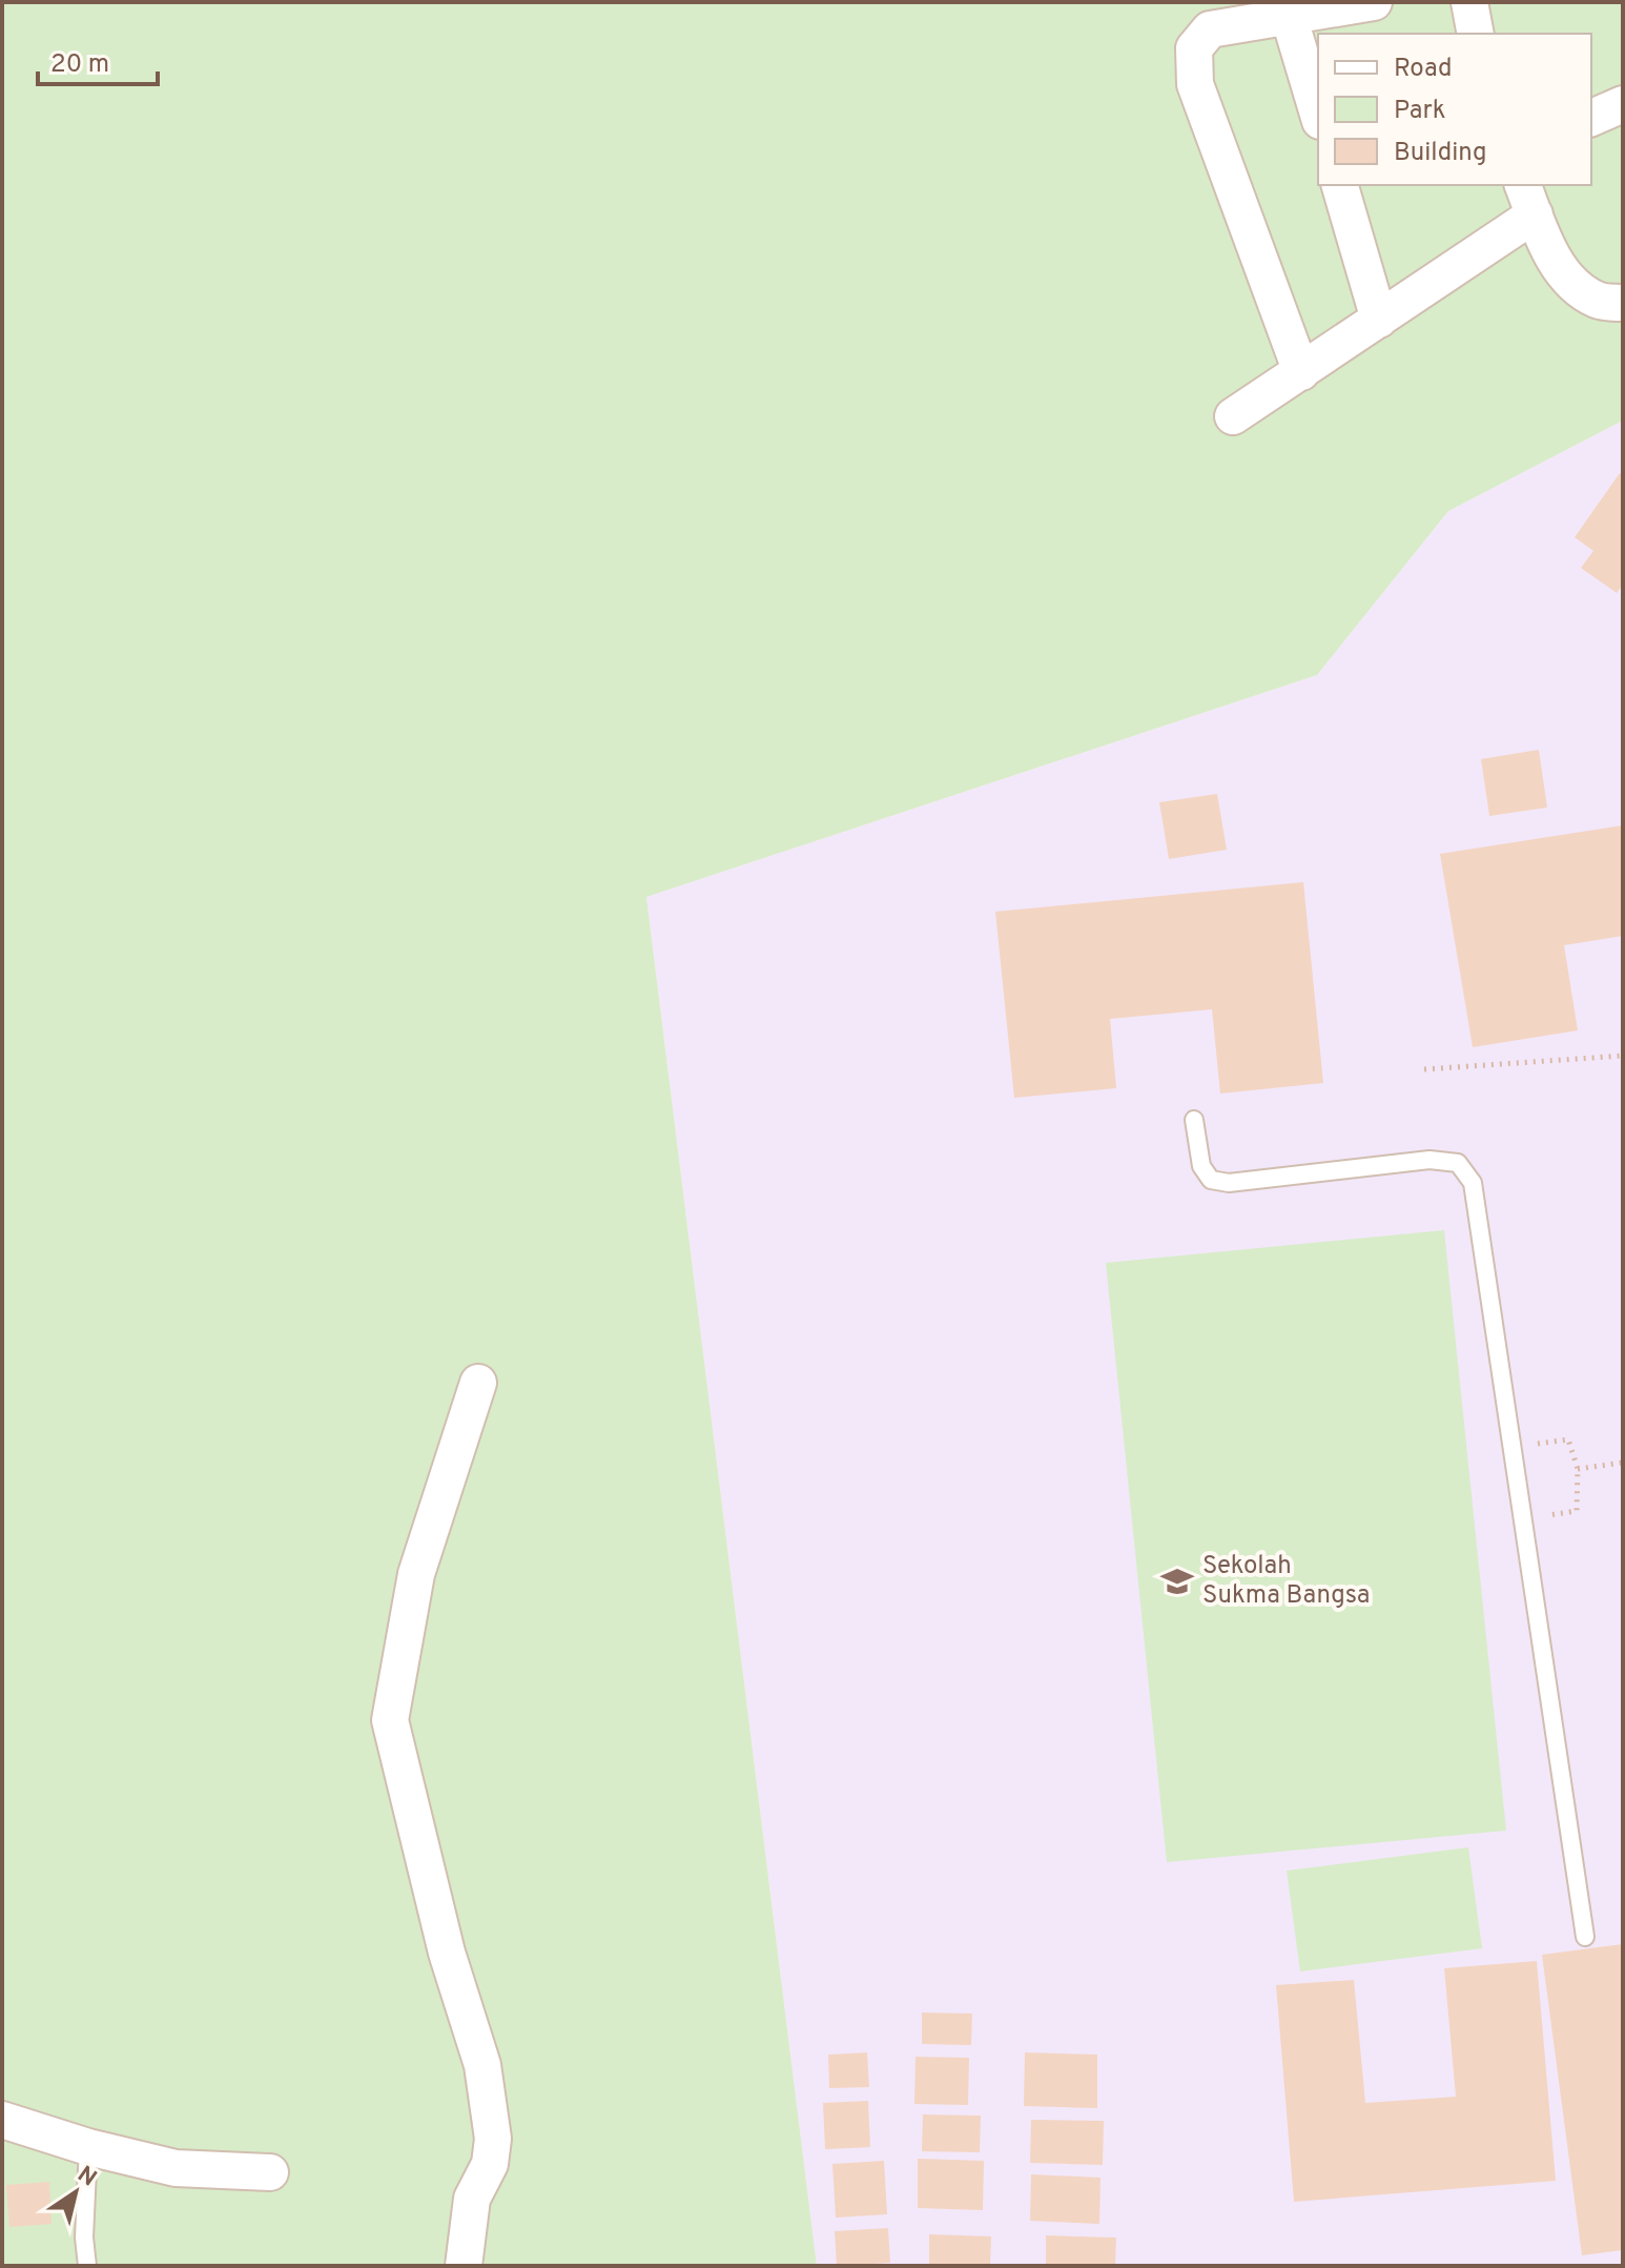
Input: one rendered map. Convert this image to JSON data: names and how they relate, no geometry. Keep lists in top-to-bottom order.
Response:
{
  "places": {
    "school or university": ["Sekolah Sukma Bangsa"]
  },
  "legend": ["Road", "Park", "Building"],
  "scale_bar": "20 m",
  "north": "top right"
}
